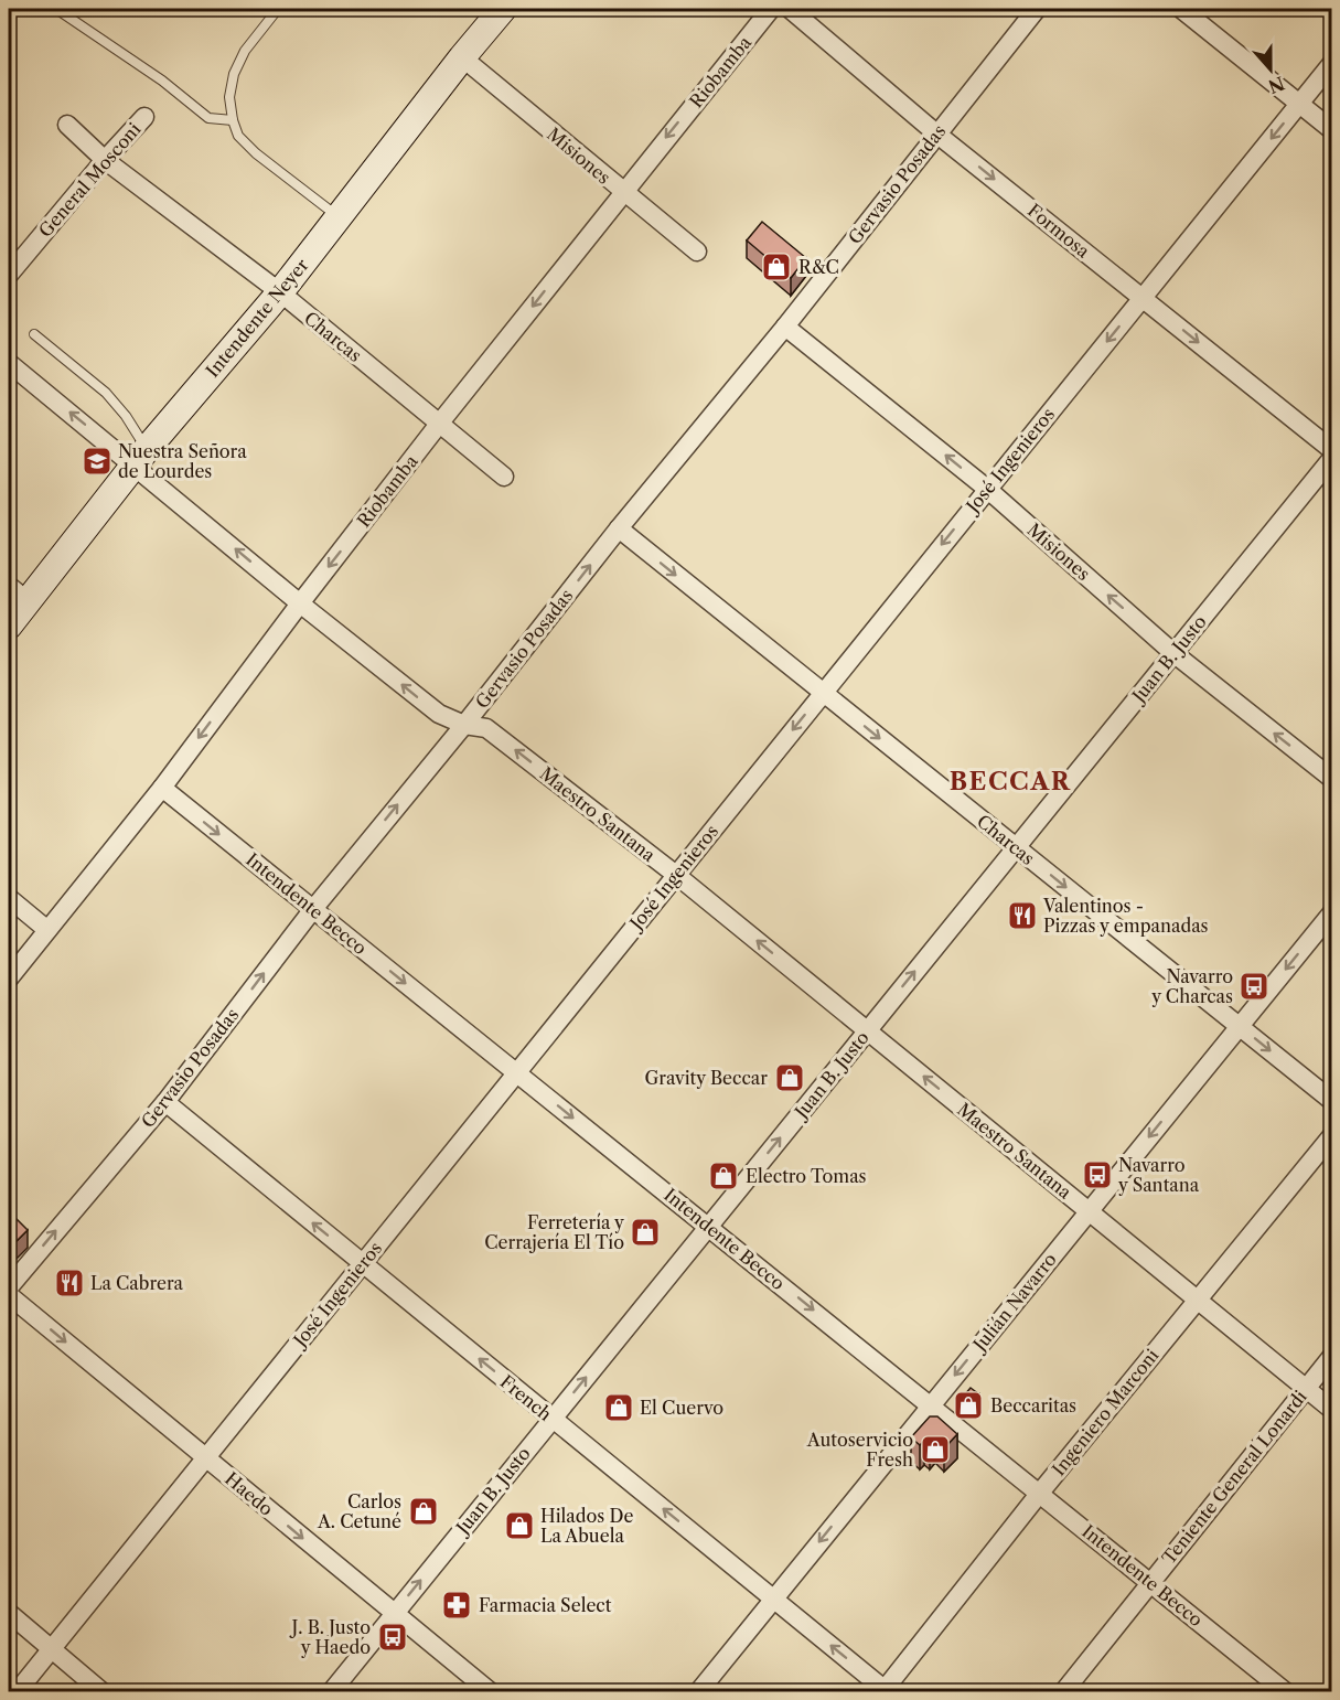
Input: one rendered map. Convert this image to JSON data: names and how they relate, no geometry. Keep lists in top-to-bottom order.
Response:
{
  "streets": {
    "street": [
      "Riobamba",
      "Misiones",
      "General Mosconi",
      "Gervasio Posadas",
      "Formosa",
      "Intendente Neyer",
      "Charcas",
      "José Ingenieros",
      "Juan B. Justo",
      "Maestro Santana",
      "Intendente Becco",
      "Julián Navarro",
      "French",
      "Ingeniero Marconi",
      "Teniente General Lonardi",
      "Haedo"
    ]
  },
  "crossings": [
    ["Riobamba", "Misiones"],
    ["Riobamba", "Charcas"],
    ["Riobamba", "Maestro Santana"],
    ["Riobamba", "Intendente Becco"],
    ["Misiones", "Gervasio Posadas"],
    ["Misiones", "Intendente Neyer"],
    ["Misiones", "José Ingenieros"],
    ["Misiones", "Juan B. Justo"],
    ["General Mosconi", "Charcas"],
    ["Gervasio Posadas", "Formosa"],
    ["Gervasio Posadas", "Charcas"],
    ["Gervasio Posadas", "Maestro Santana"],
    ["Gervasio Posadas", "Intendente Becco"],
    ["Gervasio Posadas", "French"],
    ["Formosa", "José Ingenieros"],
    ["Intendente Neyer", "Charcas"],
    ["Intendente Neyer", "Maestro Santana"],
    ["Charcas", "José Ingenieros"],
    ["Charcas", "Juan B. Justo"],
    ["Charcas", "Julián Navarro"],
    ["José Ingenieros", "Maestro Santana"],
    ["José Ingenieros", "Intendente Becco"],
    ["José Ingenieros", "French"],
    ["José Ingenieros", "Haedo"],
    ["Juan B. Justo", "Maestro Santana"],
    ["Juan B. Justo", "Intendente Becco"],
    ["Juan B. Justo", "French"],
    ["Juan B. Justo", "Haedo"],
    ["Maestro Santana", "Julián Navarro"],
    ["Maestro Santana", "Ingeniero Marconi"],
    ["Maestro Santana", "Teniente General Lonardi"],
    ["Intendente Becco", "Julián Navarro"],
    ["Intendente Becco", "Ingeniero Marconi"],
    ["Intendente Becco", "Teniente General Lonardi"],
    ["Julián Navarro", "French"],
    ["French", "Ingeniero Marconi"]
  ],
  "one_way": [
    "Riobamba",
    "Misiones",
    "Gervasio Posadas",
    "Formosa",
    "Charcas",
    "José Ingenieros",
    "Juan B. Justo",
    "Maestro Santana",
    "Intendente Becco",
    "Julián Navarro",
    "French",
    "Haedo"
  ],
  "districts": ["BECCAR"],
  "places": {
    "shop": [
      "R&C",
      "Gravity Beccar",
      "Electro Tomas",
      "Ferretería y Cerrajería El Tío",
      "Beccaritas",
      "El Cuervo",
      "Autoservicio Fresh",
      "Carlos A. Cetuné",
      "Hilados De La Abuela"
    ],
    "school or university": ["Nuestra Señora de Lourdes"],
    "restaurant": ["Valentinos - Pizzas y empanadas", "La Cabrera"],
    "bus stop": ["Navarro y Charcas", "Navarro y Santana", "J. B. Justo y Haedo"],
    "pharmacy": ["Farmacia Select"]
  },
  "north": "bottom"
}
